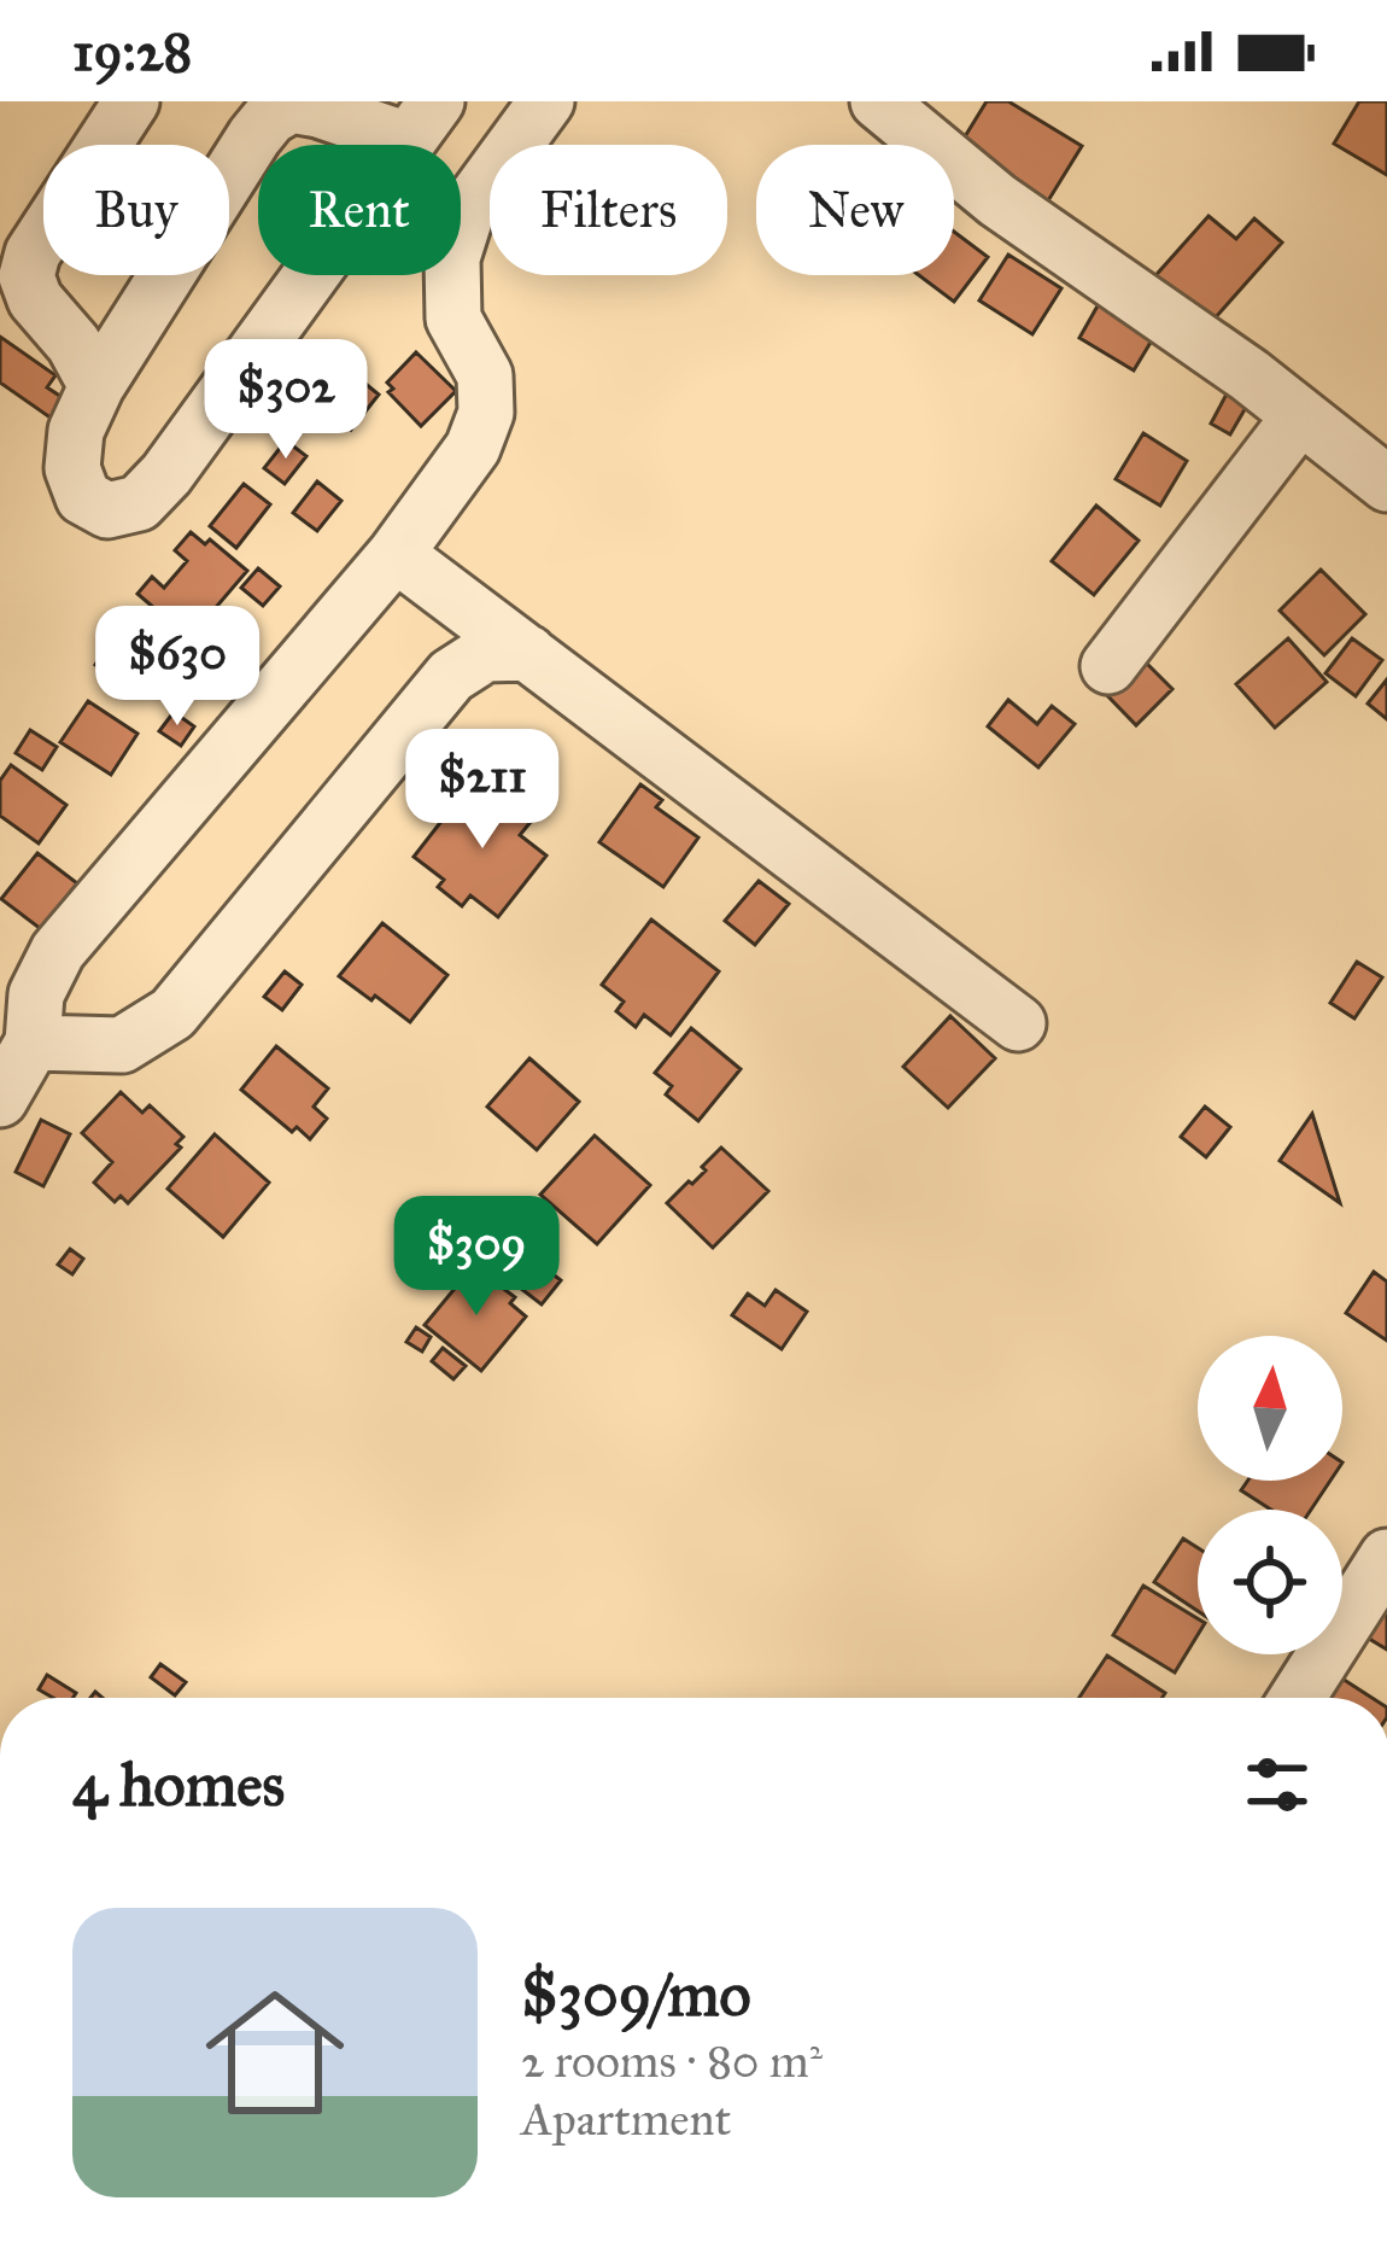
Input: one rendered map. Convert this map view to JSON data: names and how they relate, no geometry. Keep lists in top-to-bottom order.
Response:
{
  "north": "top",
  "page": {
    "status": "19:28",
    "chip": [
      "Buy",
      "Rent",
      "Filters",
      "New"
    ],
    "price": [
      "$302",
      "$630",
      "$211",
      "$309"
    ],
    "heading": "4 homes",
    "list": [
      {
        "name": "$309/mo",
        "note": "2 rooms · 80 m² · Apartment"
      }
    ]
  }
}
